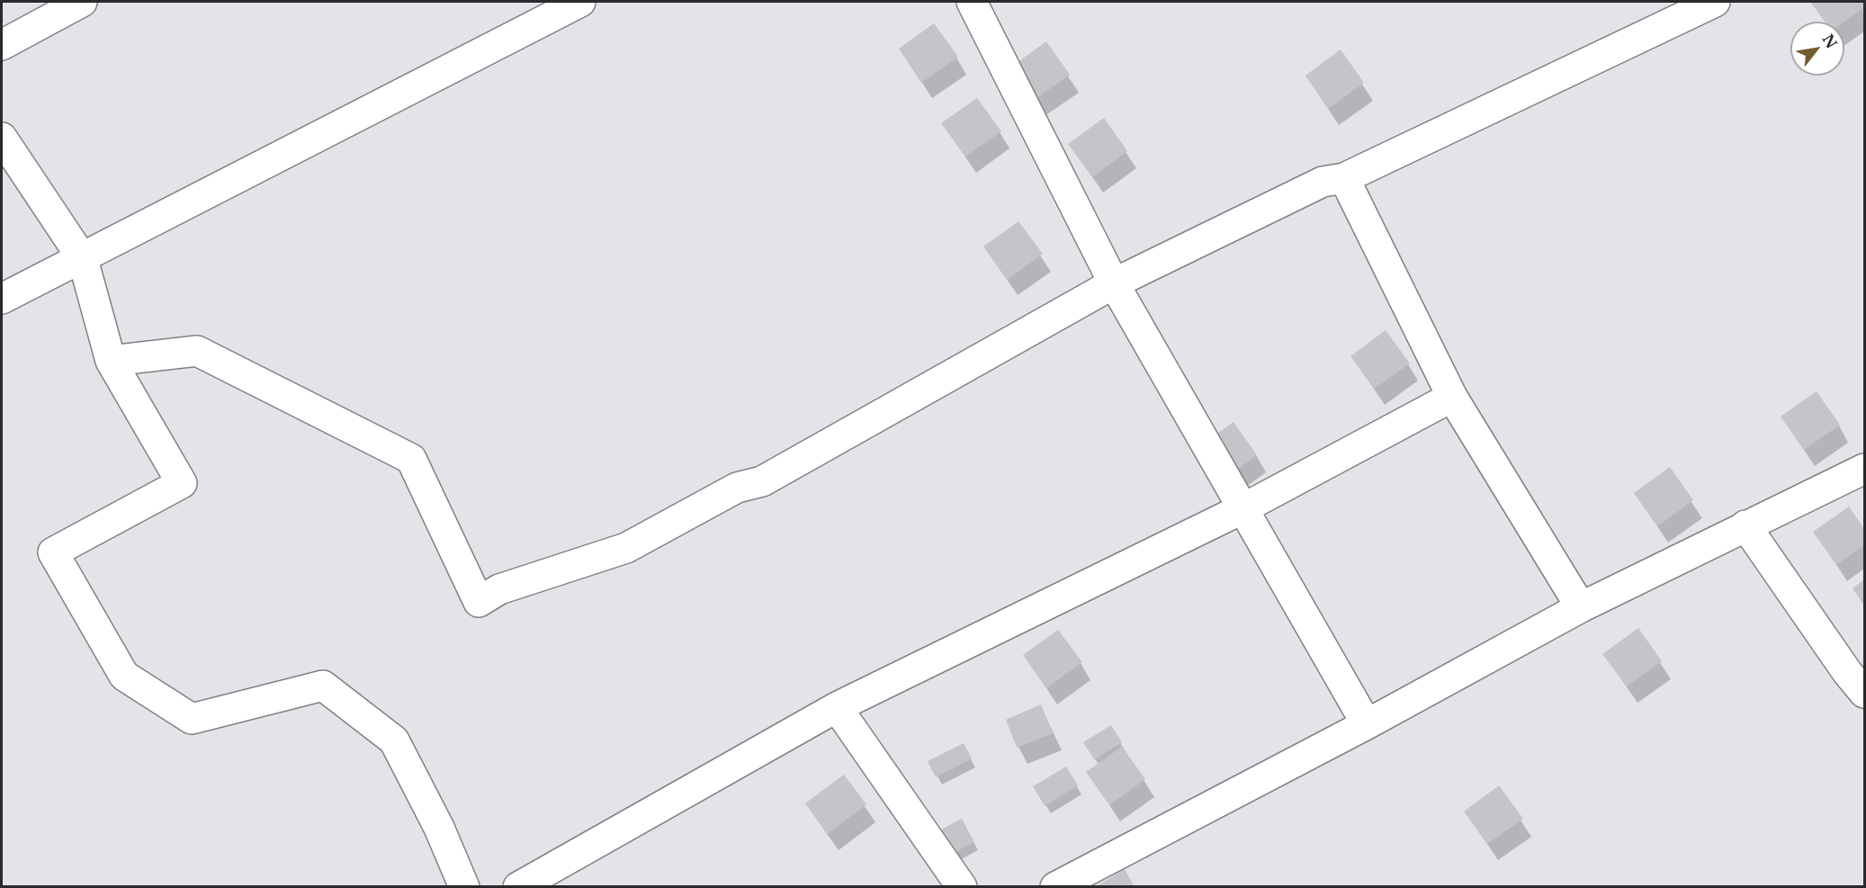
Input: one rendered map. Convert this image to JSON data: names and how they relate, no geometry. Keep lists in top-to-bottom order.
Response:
{
  "north": "top right"
}
